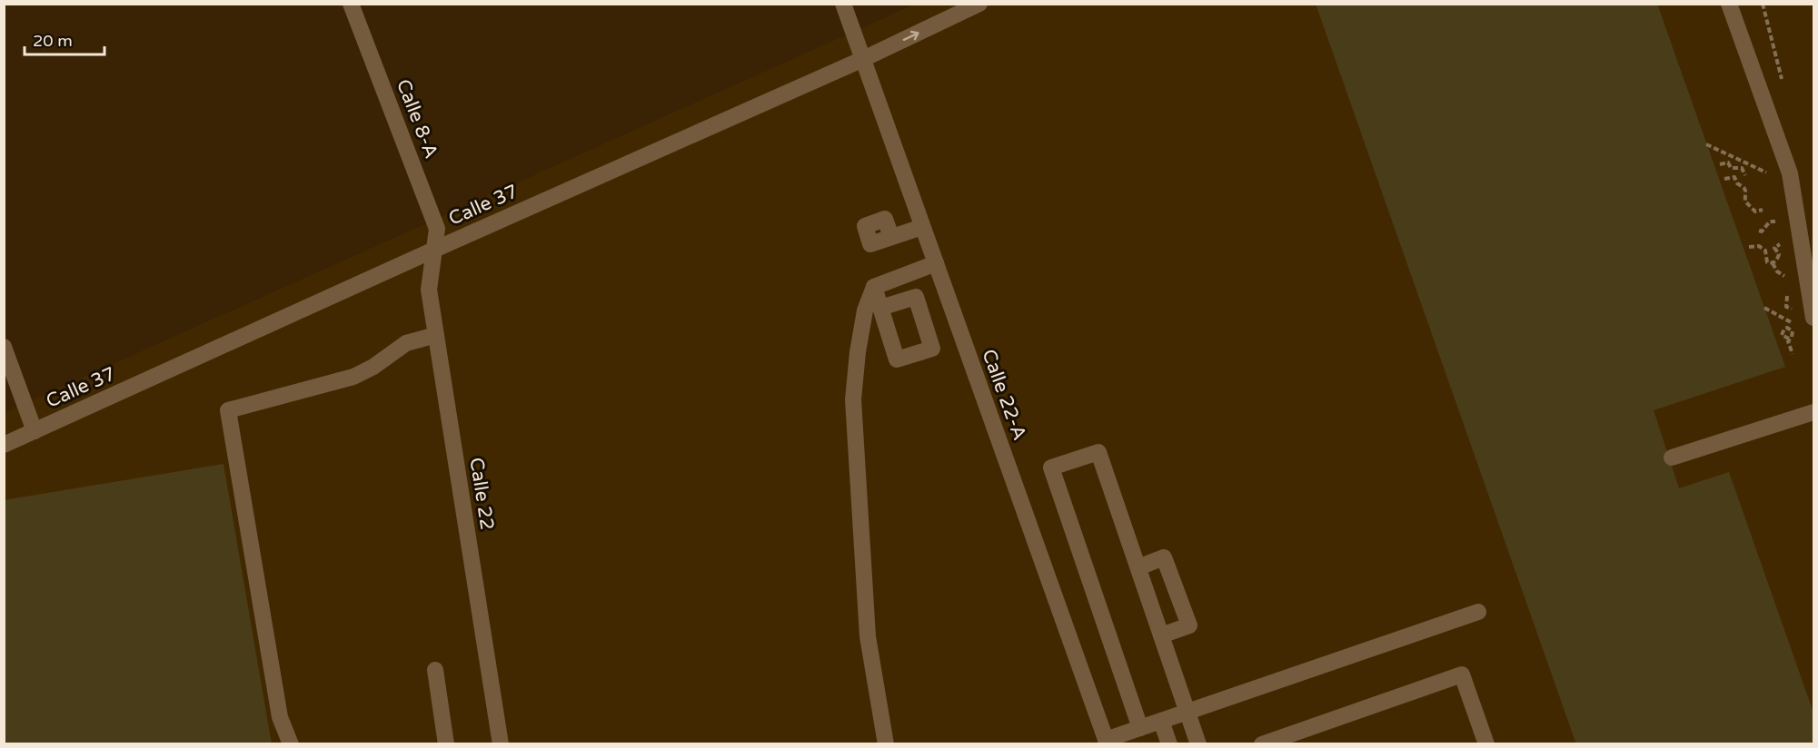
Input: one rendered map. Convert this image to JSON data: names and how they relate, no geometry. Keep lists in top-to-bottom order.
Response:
{
  "streets": {
    "street": [
      "Calle 8-A",
      "Calle 37",
      "Calle 22-A",
      "Calle 22"
    ]
  },
  "crossings": [
    ["Calle 8-A", "Calle 37"],
    ["Calle 8-A", "Calle 22"],
    ["Calle 37", "Calle 22-A"],
    ["Calle 37", "Calle 22"]
  ],
  "scale_bar": "20 m"
}
